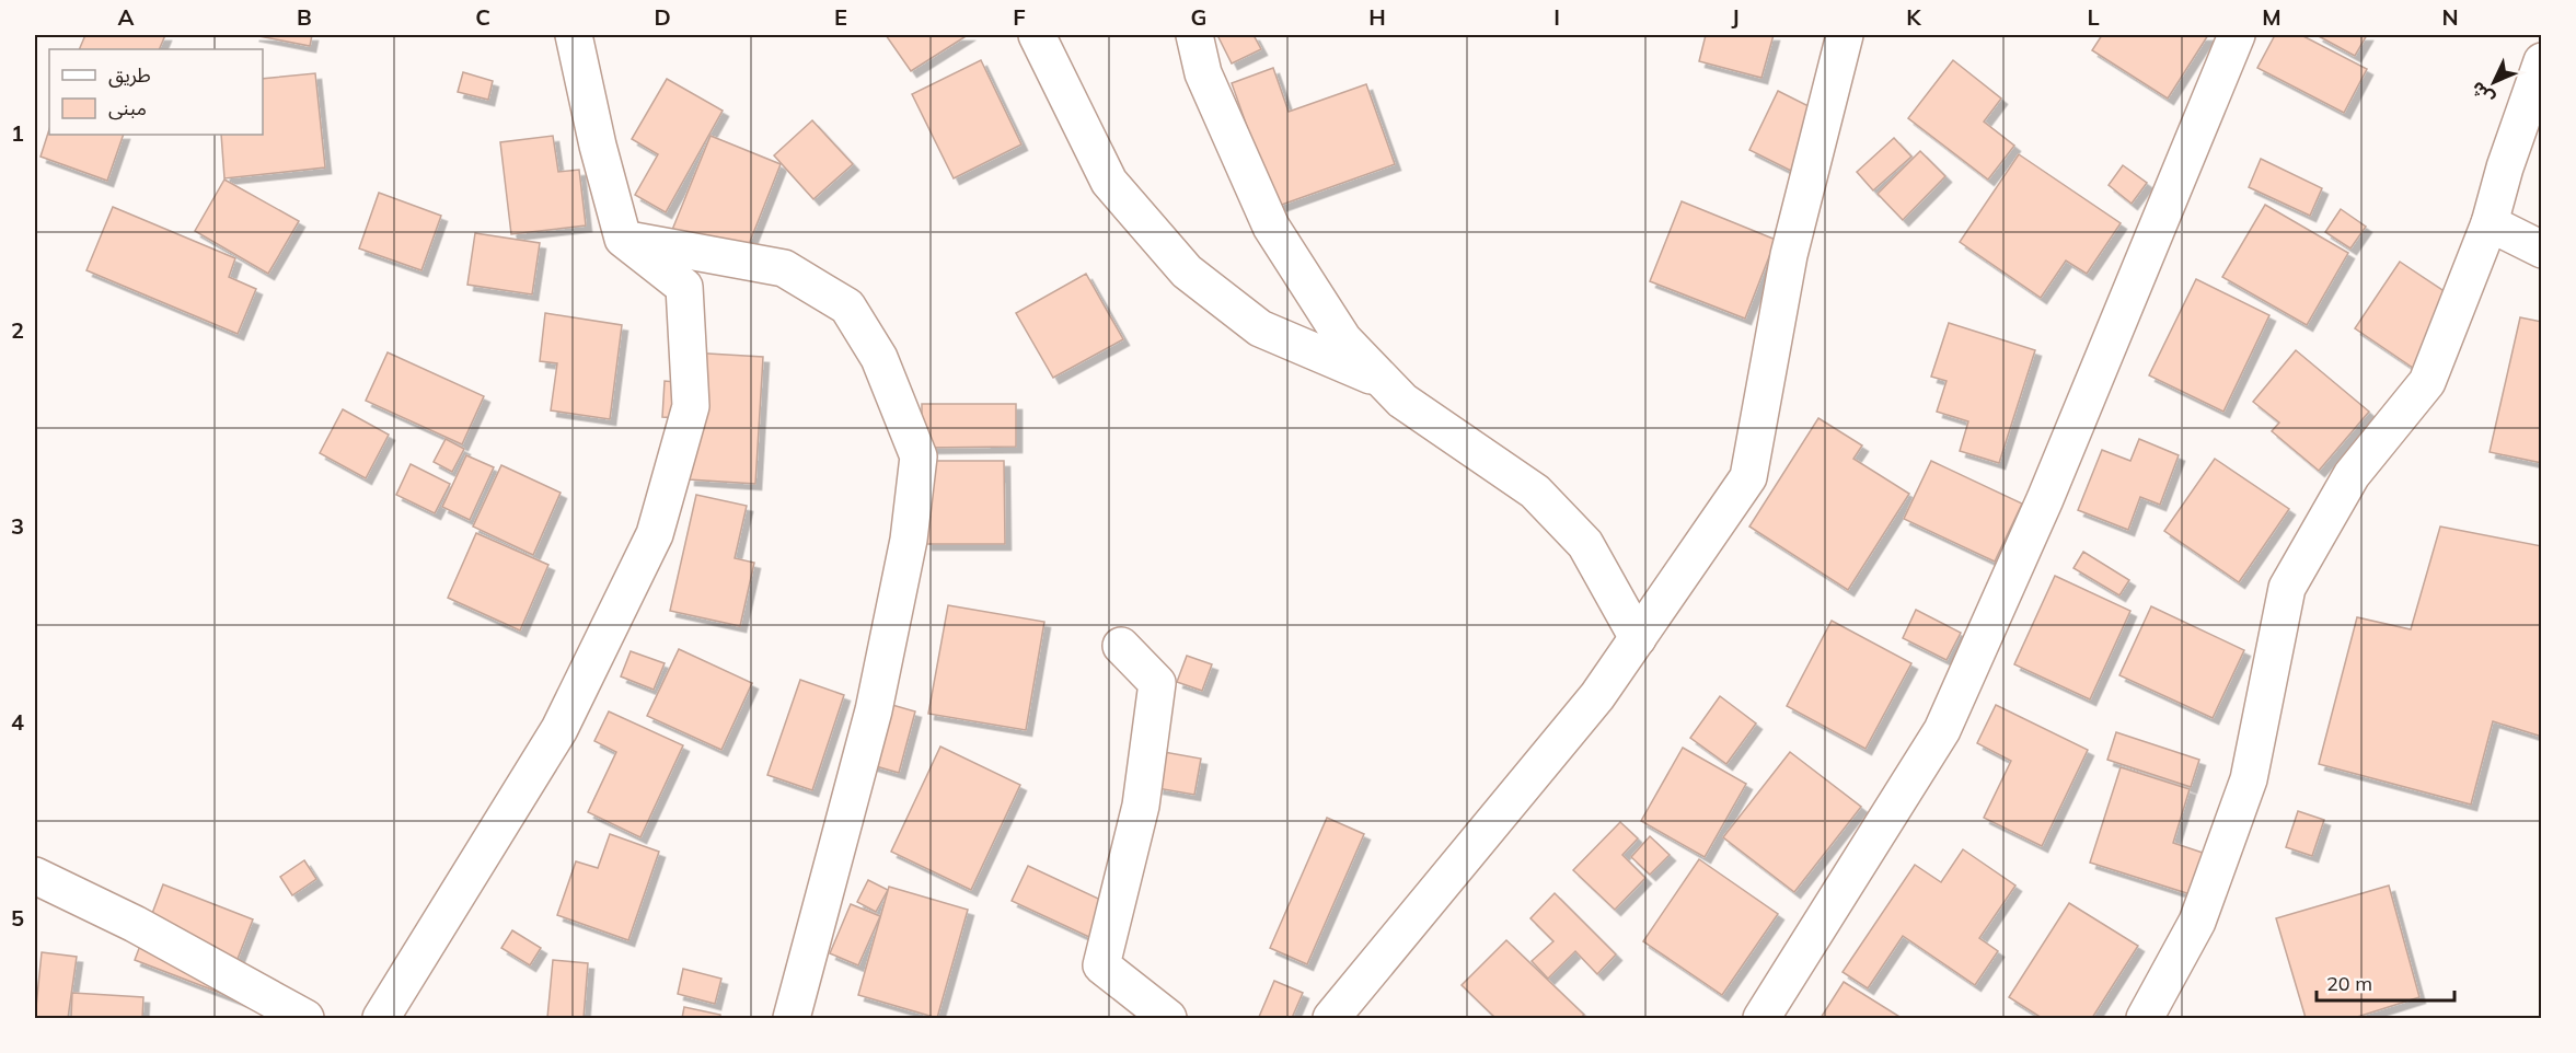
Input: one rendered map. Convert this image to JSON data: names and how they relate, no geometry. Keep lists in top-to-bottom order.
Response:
{
  "legend": ["طريق", "مبنى"],
  "scale_bar": "20 m",
  "north": "bottom left",
  "grid": {
    "columns": [
      "A",
      "B",
      "C",
      "D",
      "E",
      "F",
      "G",
      "H",
      "I",
      "J",
      "K",
      "L",
      "M",
      "N"
    ],
    "rows": [
      "1",
      "2",
      "3",
      "4",
      "5"
    ]
  }
}
